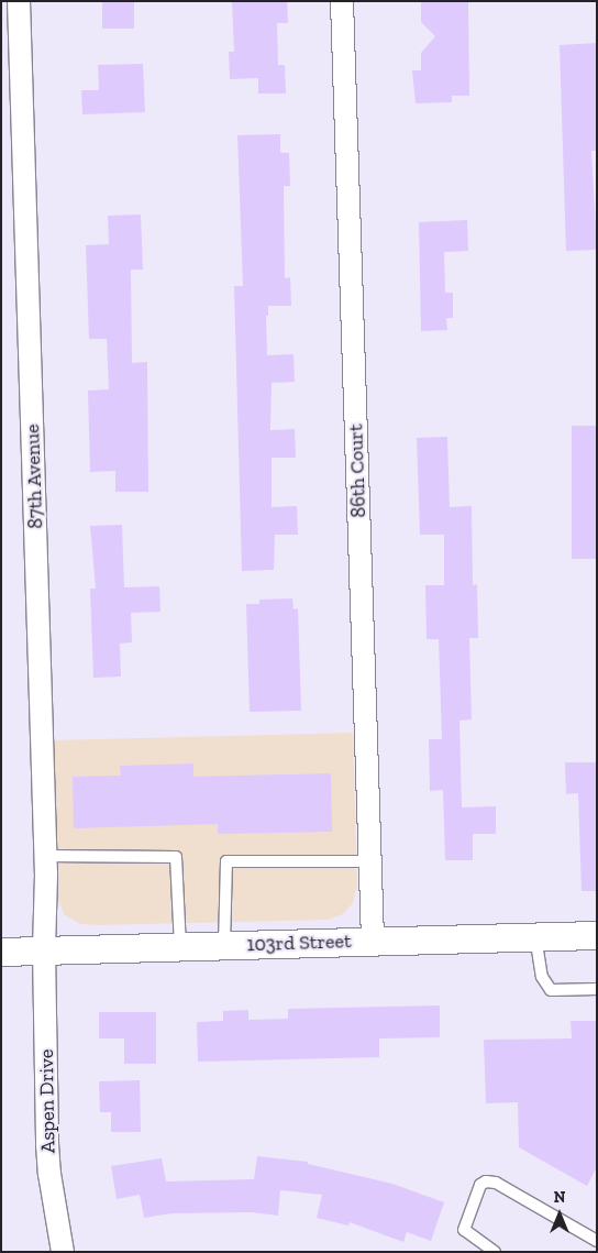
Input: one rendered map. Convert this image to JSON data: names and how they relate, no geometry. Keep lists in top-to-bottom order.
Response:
{
  "streets": {
    "street": [
      "86th Court",
      "87th Avenue",
      "103rd Street",
      "Aspen Drive"
    ]
  },
  "crossings": [
    ["86th Court", "103rd Street"],
    ["87th Avenue", "103rd Street"],
    ["87th Avenue", "Aspen Drive"],
    ["103rd Street", "Aspen Drive"]
  ],
  "north": "top"
}
